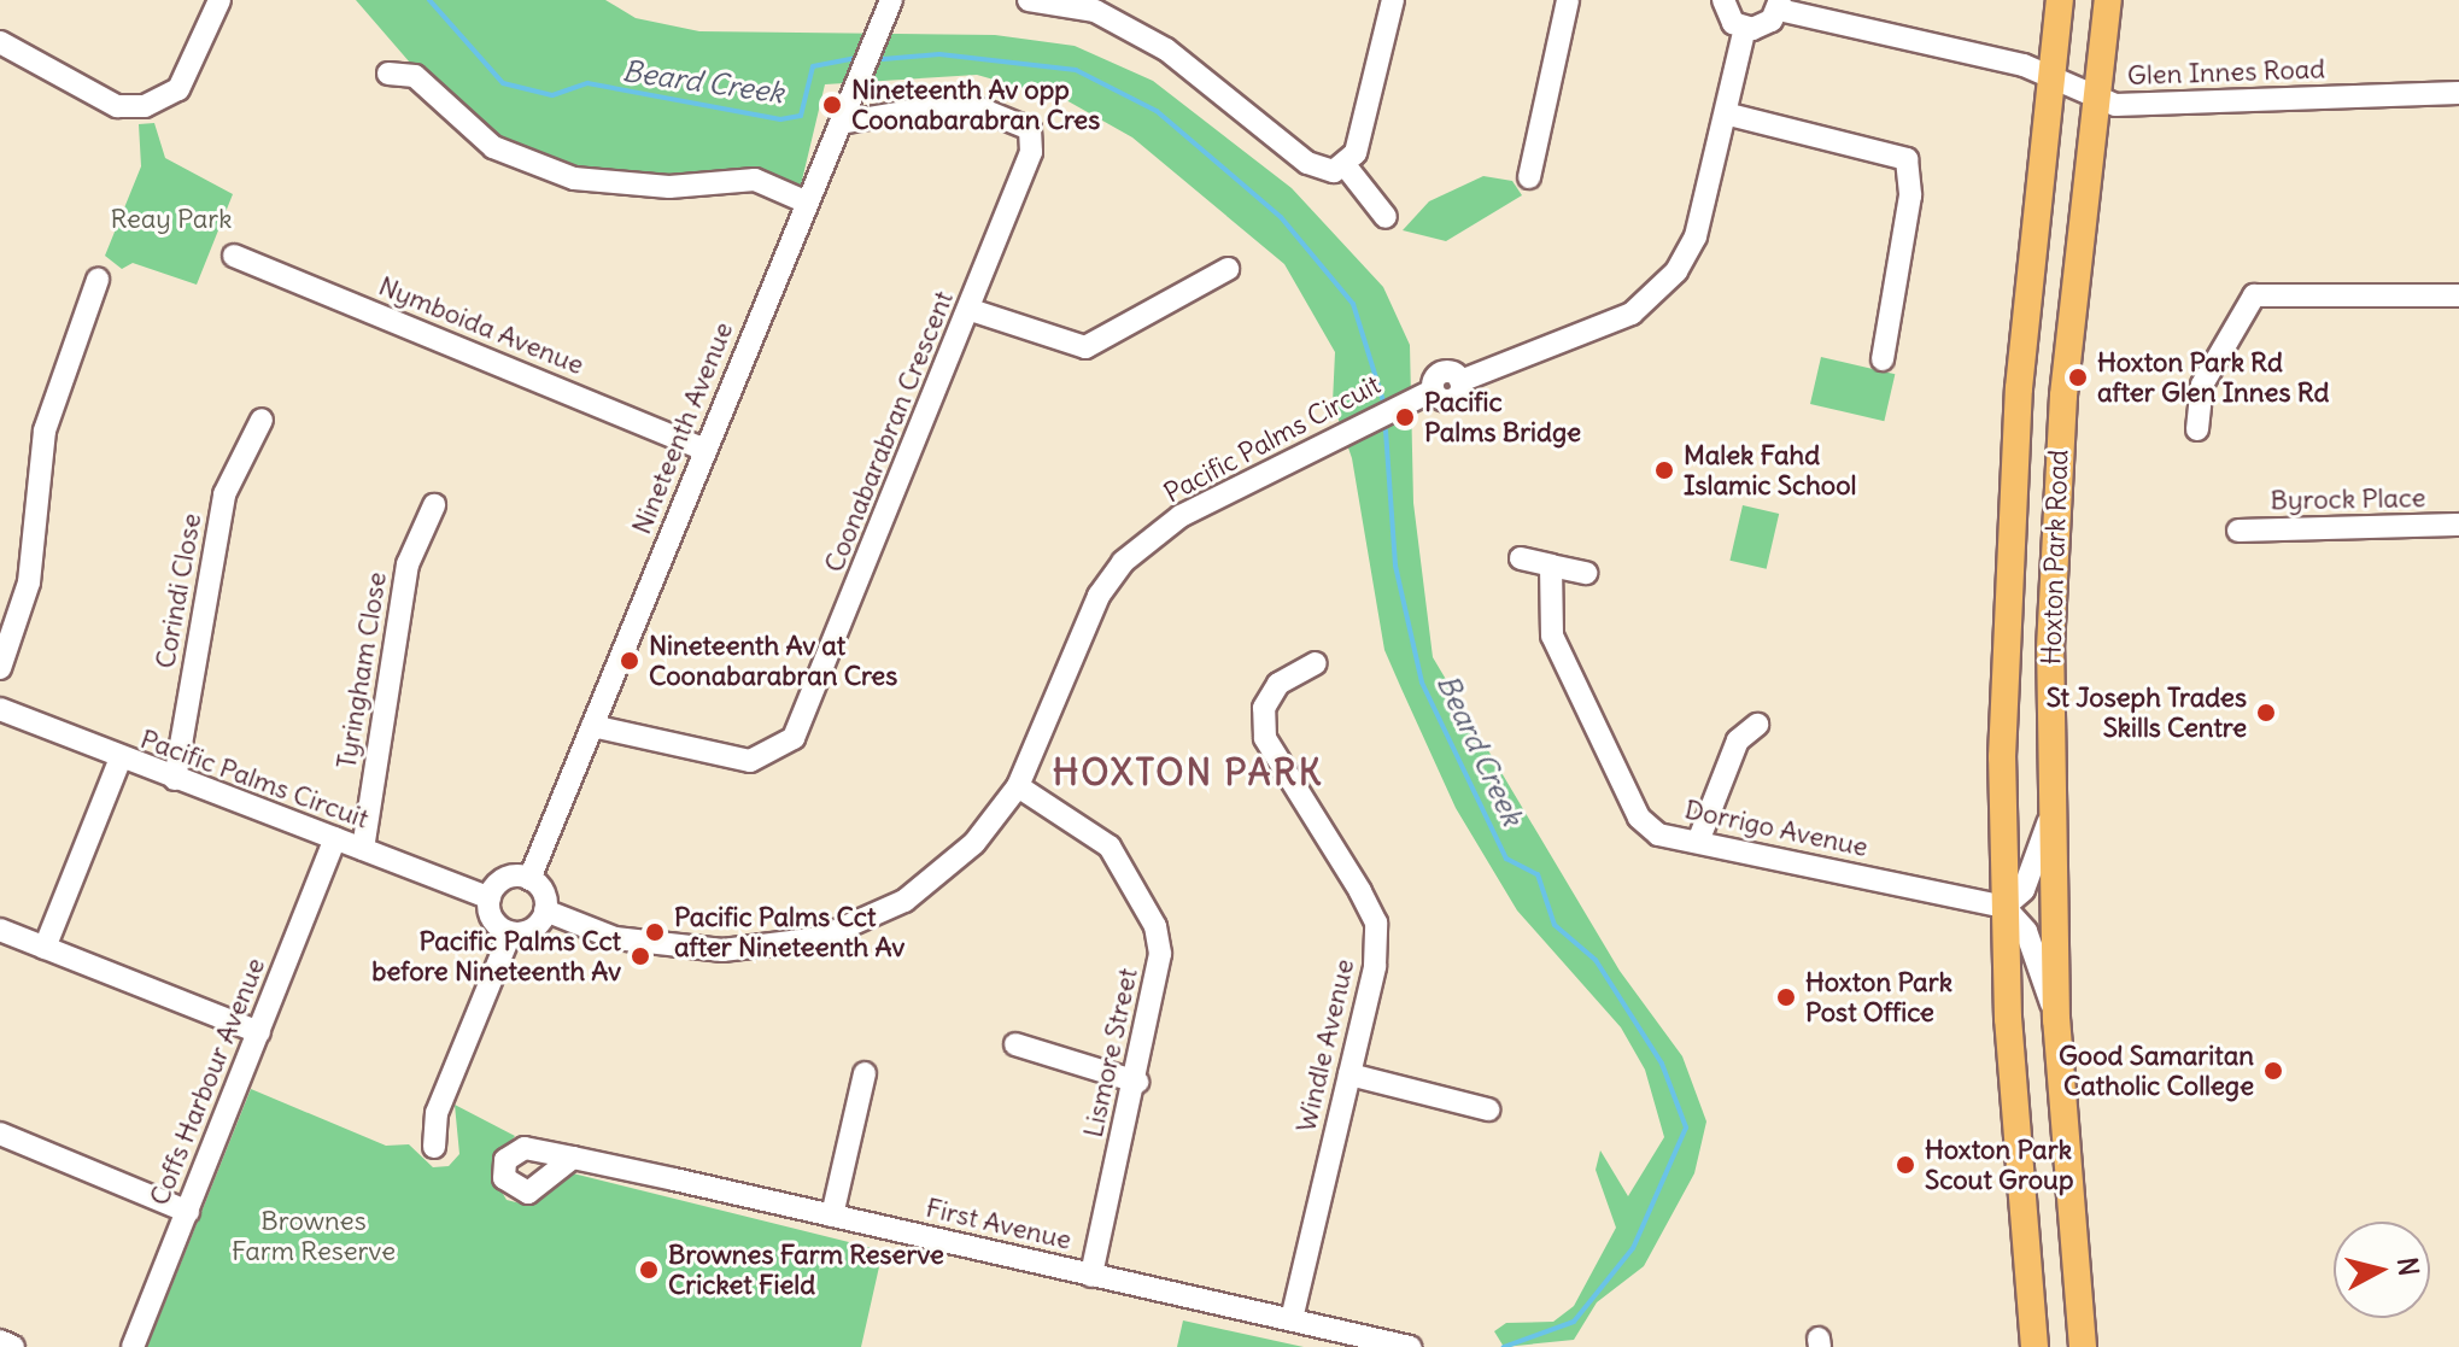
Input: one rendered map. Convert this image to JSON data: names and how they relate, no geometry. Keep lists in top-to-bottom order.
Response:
{
  "streets": {
    "main road": ["Hoxton Park Road"],
    "street": [
      "Glen Innes Road",
      "Nymboida Avenue",
      "Nineteenth Avenue",
      "Coonabarabran Crescent",
      "Pacific Palms Circuit",
      "Byrock Place",
      "Corindi Close",
      "Tyringham Close",
      "Dorrigo Avenue",
      "Windle Avenue",
      "Lismore Street",
      "Coffs Harbour Avenue",
      "First Avenue"
    ]
  },
  "crossings": [
    ["Glen Innes Road", "Hoxton Park Road"],
    ["Nymboida Avenue", "Nineteenth Avenue"],
    ["Nineteenth Avenue", "Coonabarabran Crescent"],
    ["Nineteenth Avenue", "Pacific Palms Circuit"],
    ["Pacific Palms Circuit", "Corindi Close"],
    ["Pacific Palms Circuit", "Tyringham Close"],
    ["Pacific Palms Circuit", "Lismore Street"],
    ["Pacific Palms Circuit", "Coffs Harbour Avenue"],
    ["Hoxton Park Road", "Dorrigo Avenue"],
    ["Windle Avenue", "First Avenue"],
    ["Lismore Street", "First Avenue"]
  ],
  "districts": ["HOXTON PARK"],
  "water": ["Beard Creek"],
  "parks": ["Reay Park", "Brownes Farm Reserve"],
  "places": [
    "Nineteenth Av opp Coonabarabran Cres",
    "Hoxton Park Rd after Glen Innes Rd",
    "Pacific Palms Bridge",
    "Malek Fahd Islamic School",
    "Nineteenth Av at Coonabarabran Cres",
    "St Joseph Trades Skills Centre",
    "Pacific Palms Cct after Nineteenth Av",
    "Pacific Palms Cct before Nineteenth Av",
    "Hoxton Park Post Office",
    "Good Samaritan Catholic College",
    "Hoxton Park Scout Group",
    "Brownes Farm Reserve Cricket Field"
  ],
  "north": "right"
}
